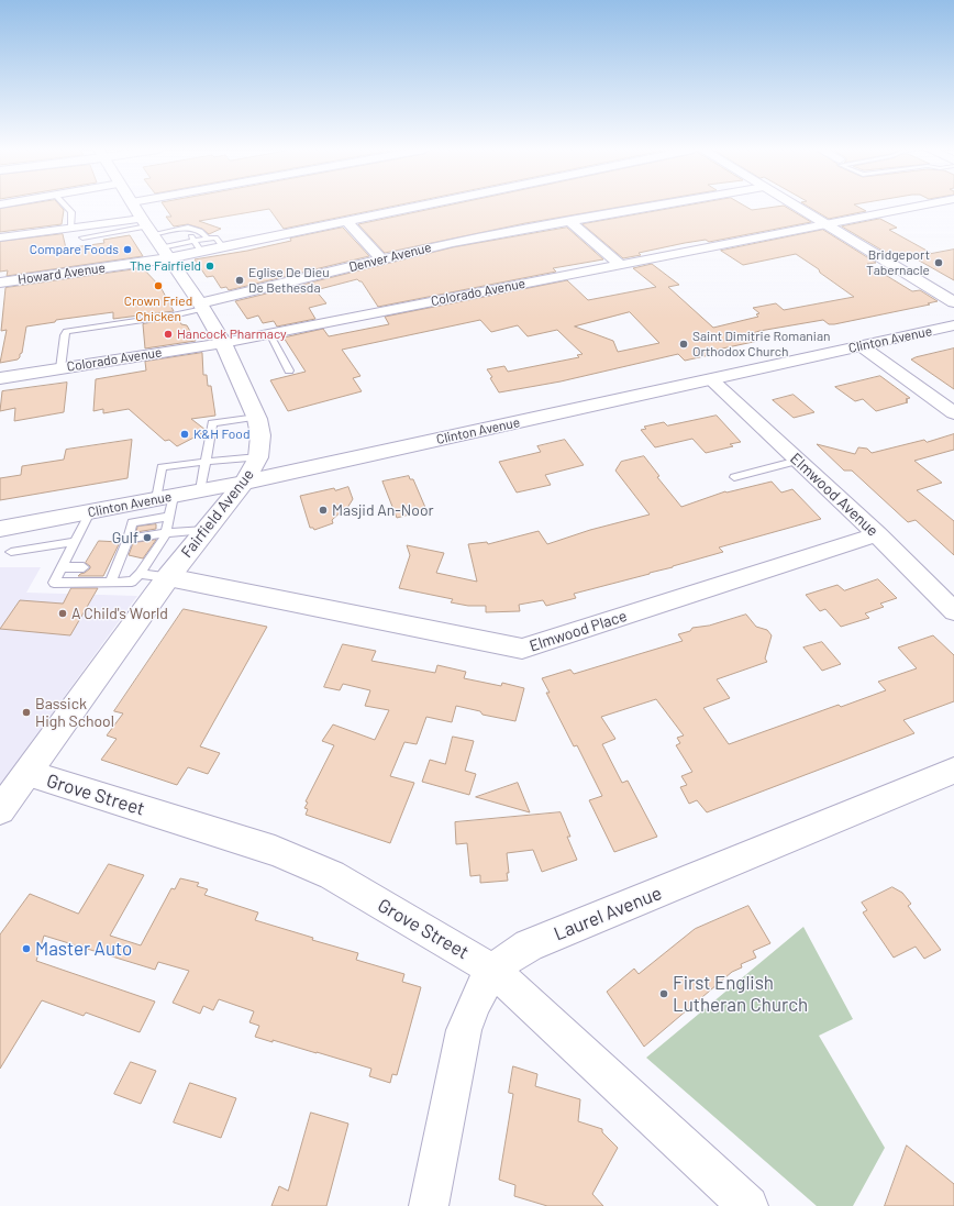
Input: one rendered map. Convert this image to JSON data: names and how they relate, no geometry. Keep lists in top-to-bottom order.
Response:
{
  "streets": {
    "main road": ["Clinton Avenue", "Fairfield Avenue"],
    "street": [
      "Denver Avenue",
      "Howard Avenue",
      "Colorado Avenue",
      "Elmwood Avenue",
      "Elmwood Place",
      "Grove Street",
      "Laurel Avenue"
    ]
  },
  "crossings": [
    ["Denver Avenue", "Fairfield Avenue"],
    ["Howard Avenue", "Fairfield Avenue"],
    ["Colorado Avenue", "Fairfield Avenue"],
    ["Clinton Avenue", "Elmwood Avenue"],
    ["Clinton Avenue", "Fairfield Avenue"],
    ["Elmwood Avenue", "Elmwood Place"],
    ["Fairfield Avenue", "Elmwood Place"],
    ["Fairfield Avenue", "Grove Street"],
    ["Grove Street", "Laurel Avenue"]
  ],
  "places": [
    "Compare Foods",
    "Bridgeport Tabernacle",
    "The Fairfield",
    "Eglise De Dieu De Bethesda",
    "Crown Fried Chicken",
    "Hancock Pharmacy",
    "Saint Dimitrie Romanian Orthodox Church",
    "K&H Food",
    "Masjid An-Noor",
    "Gulf",
    "A Child's World",
    "Bassick High School",
    "Master Auto",
    "First English Lutheran Church"
  ]
}
